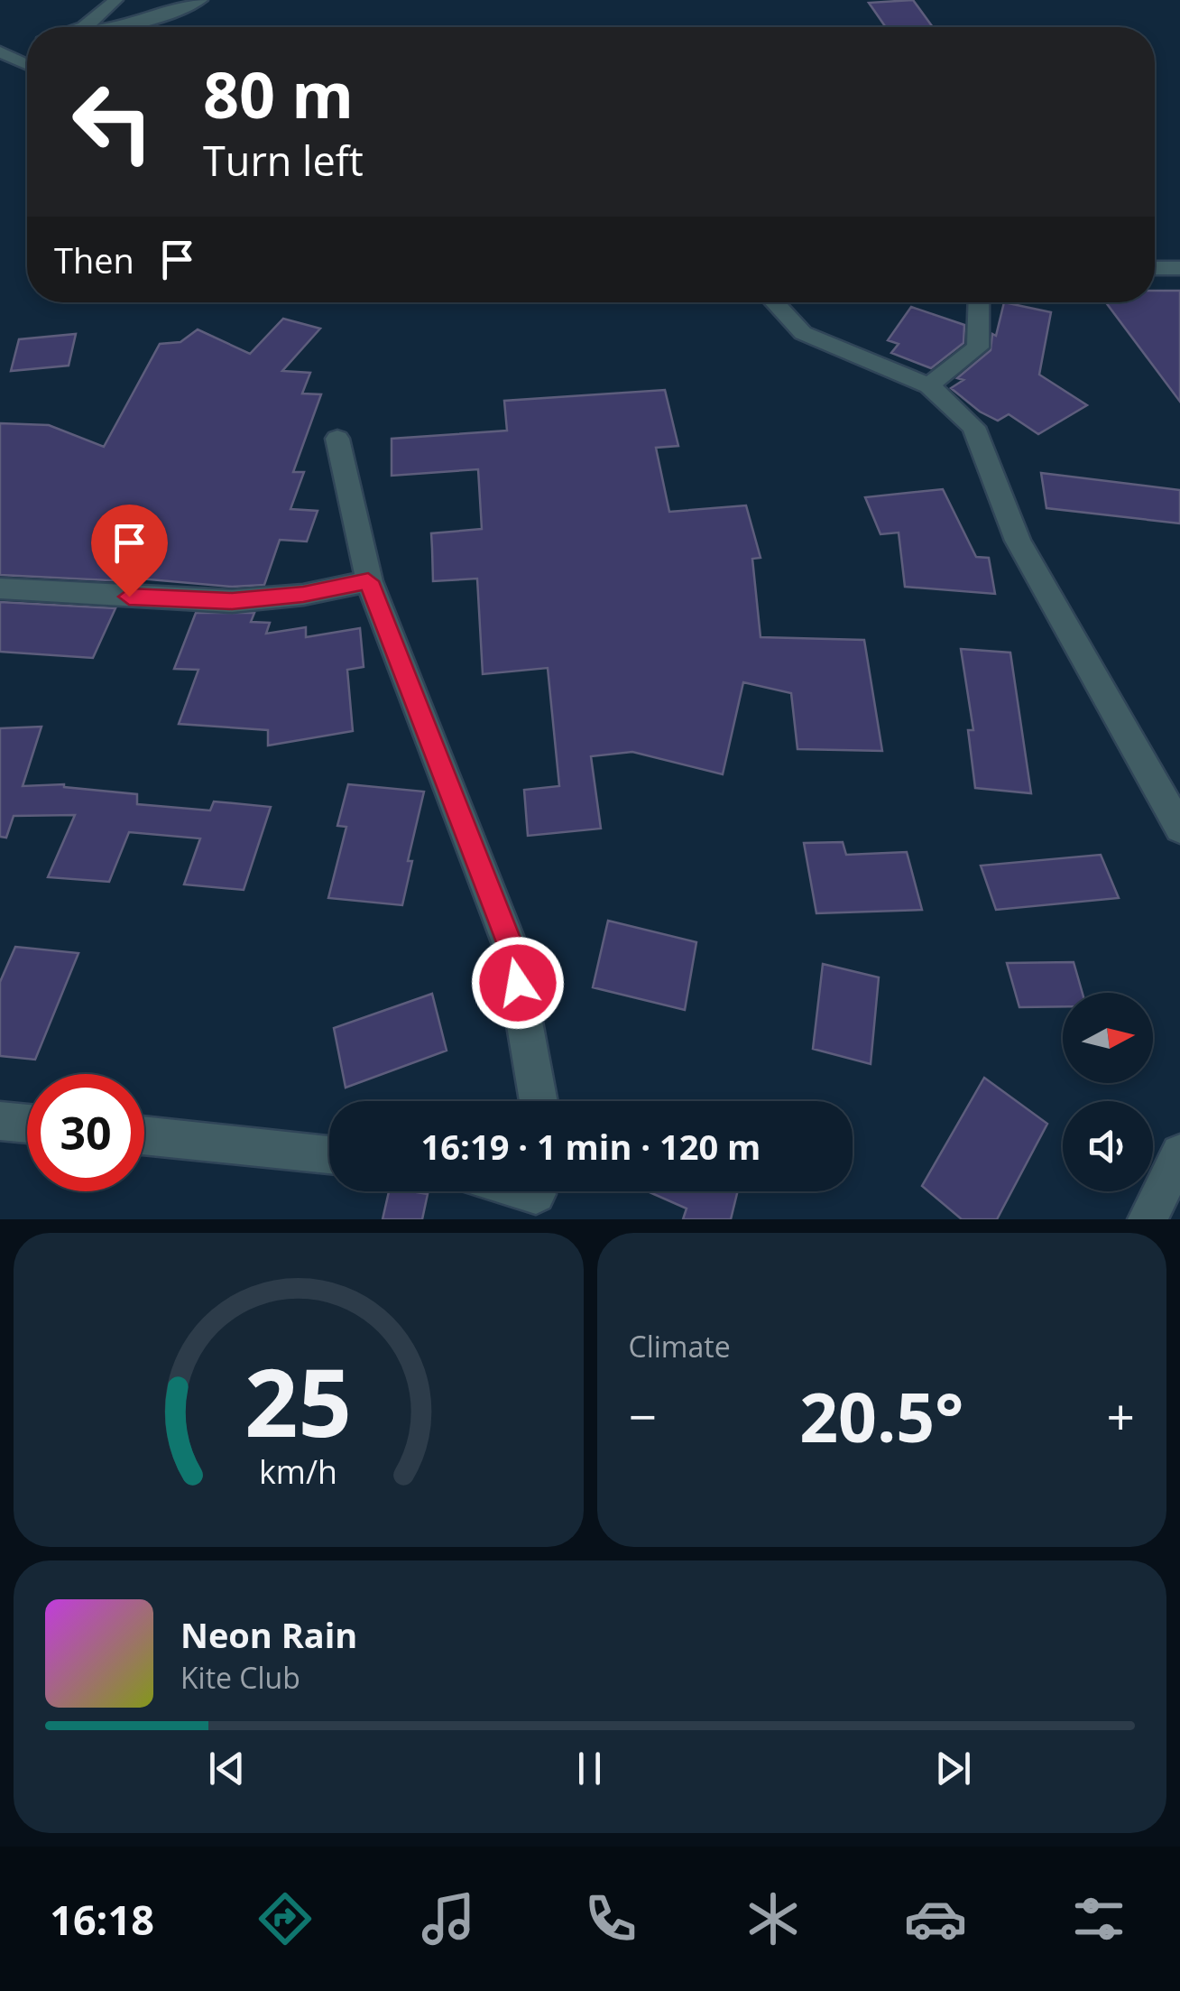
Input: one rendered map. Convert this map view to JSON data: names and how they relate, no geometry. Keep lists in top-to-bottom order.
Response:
{
  "north": "right",
  "page": {
    "turn": ["80 m", "Turn left"],
    "then": "Then",
    "limit": "30",
    "trip": "16:19 · 1 min · 120 m",
    "tile": "Climate",
    "heat": ["−", "20.5°", "+"],
    "song": ["Neon Rain", "Kite Club"],
    "tabs": "16:18",
    "gauge": ["25", "km/h"]
  }
}
